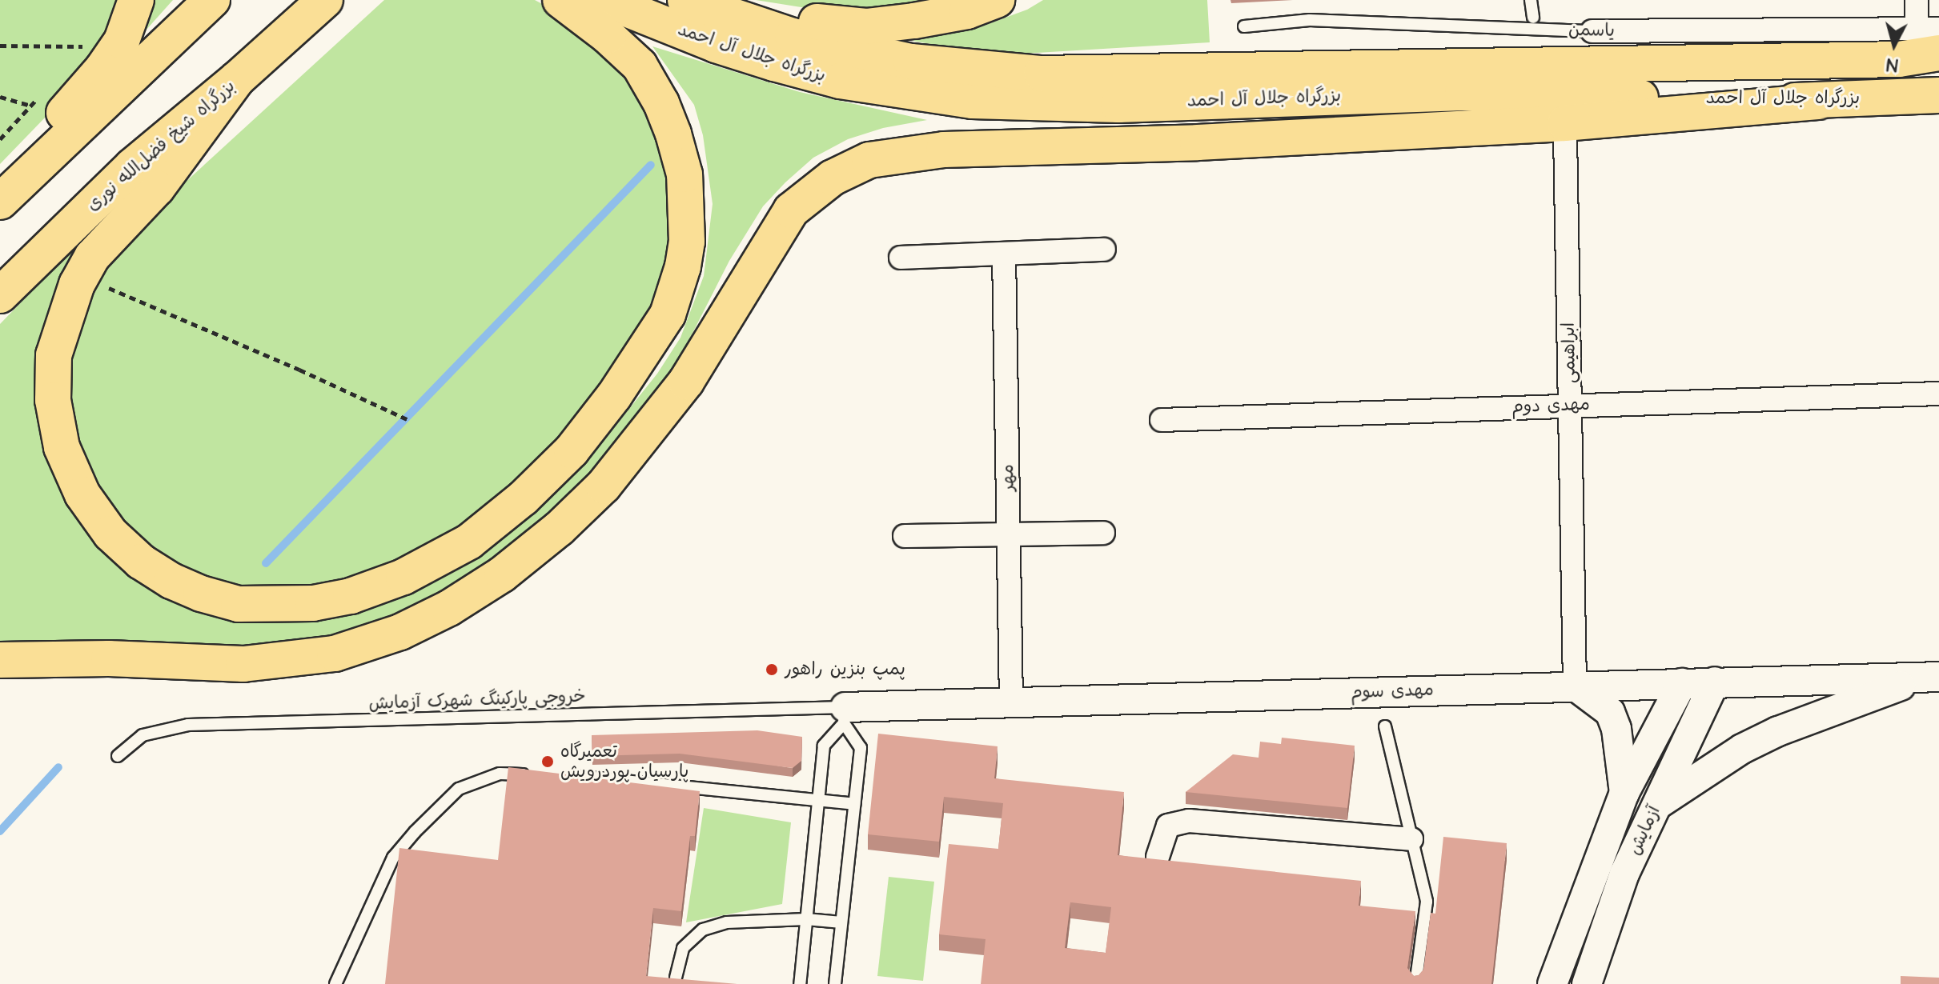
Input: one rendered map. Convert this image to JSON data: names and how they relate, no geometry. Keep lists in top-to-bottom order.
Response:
{
  "streets": {
    "highway": ["بزرگراه جلال آل احمد", "بزرگراه شیخ فضل‌الله نوری"],
    "street": [
      "یاسمن",
      "ابراهیمی",
      "مهدی دوم",
      "مهر",
      "مهدی سوم",
      "آزمایش"
    ],
    "lane": ["خروجی پارکینگ شهرک آزمایش"]
  },
  "crossings": [
    ["یاسمن", "بزرگراه جلال آل احمد"],
    ["ابراهیمی", "مهدی دوم"],
    ["ابراهیمی", "مهدی سوم"],
    ["مهر", "مهدی سوم"],
    ["مهدی سوم", "خروجی پارکینگ شهرک آزمایش"],
    ["مهدی سوم", "آزمایش"]
  ],
  "places": ["پمپ بنزین راهور", "تعمیرگاه پارسیان پوردرویش"],
  "north": "bottom"
}
